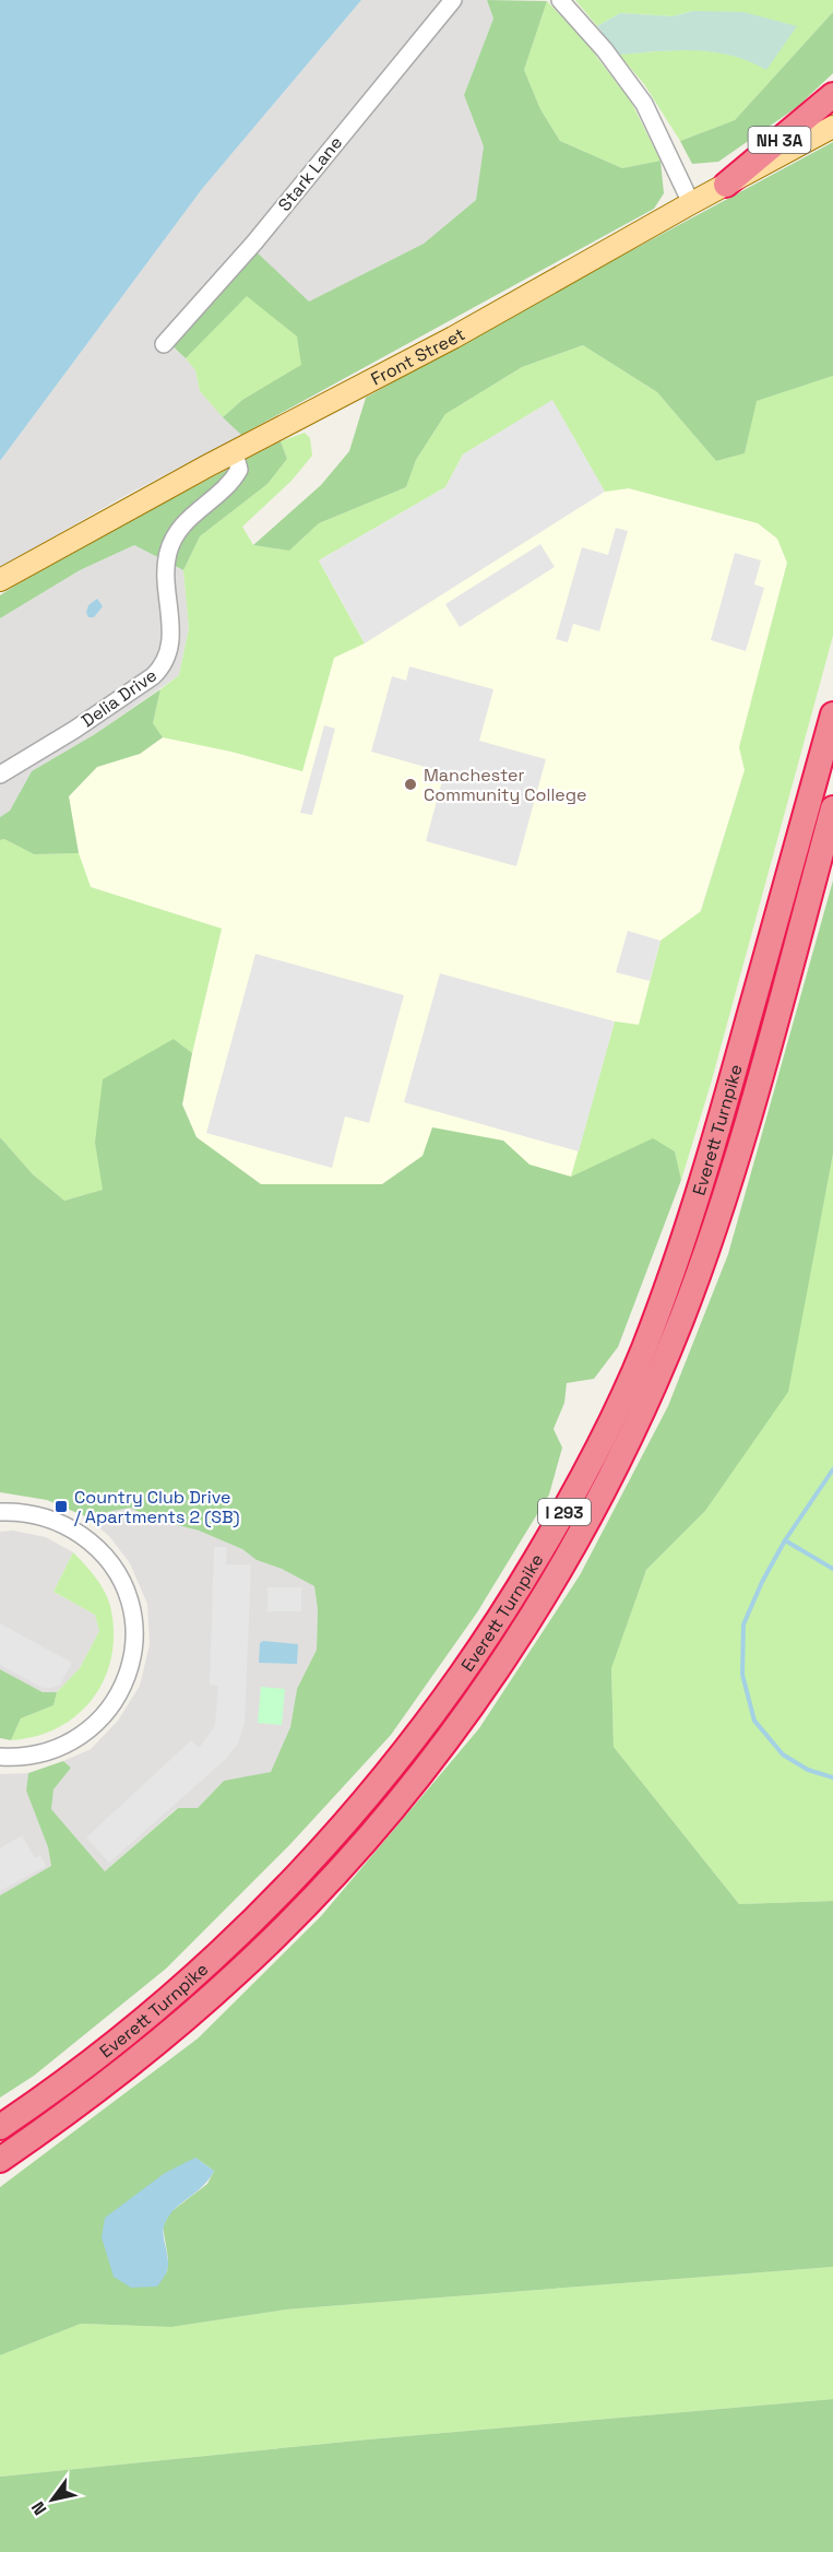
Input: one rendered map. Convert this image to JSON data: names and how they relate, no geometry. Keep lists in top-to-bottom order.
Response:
{
  "streets": {
    "highway": ["NH 3A", "Everett Turnpike", "I 293"],
    "main road": ["Front Street"],
    "street": ["Stark Lane", "Delia Drive"]
  },
  "crossings": [
    ["NH 3A", "Front Street"],
    ["Front Street", "Delia Drive"]
  ],
  "places": {
    "other": ["Manchester Community College"],
    "transit": ["Country Club Drive / Apartments 2 (SB)"]
  },
  "north": "bottom left"
}
